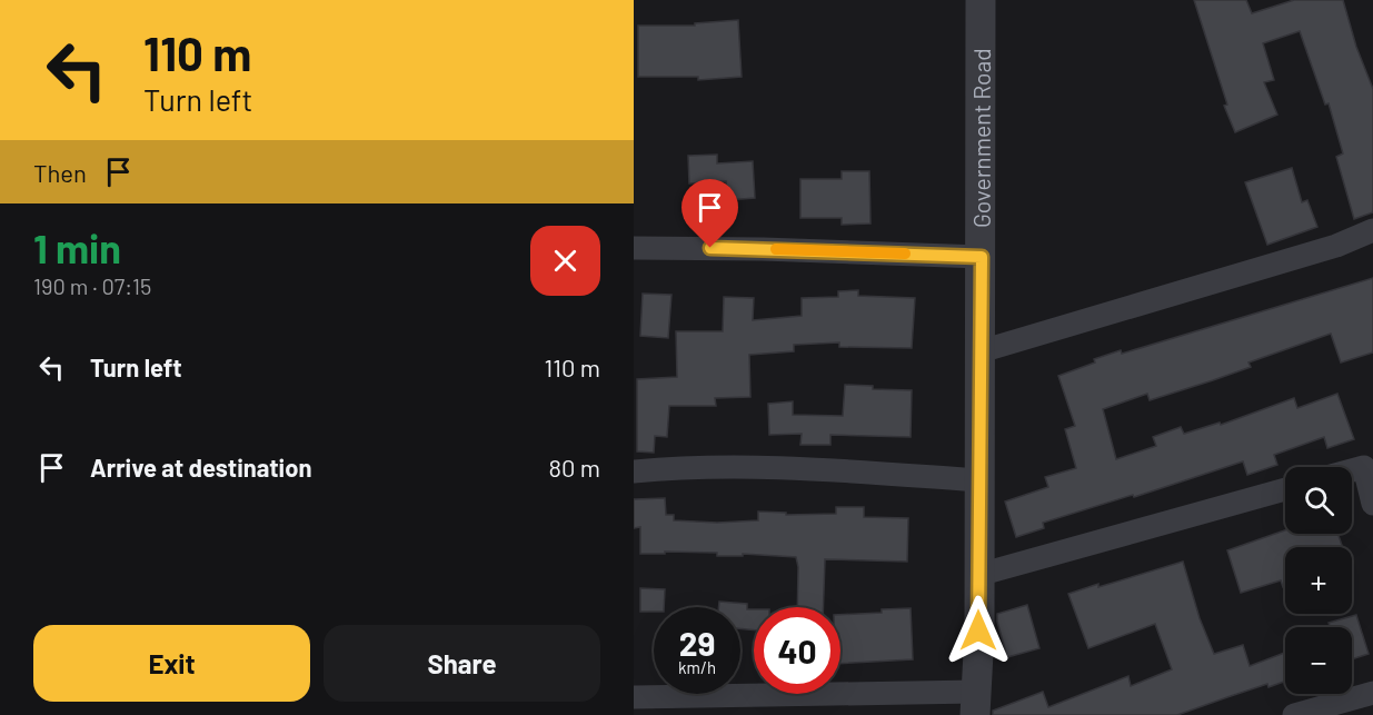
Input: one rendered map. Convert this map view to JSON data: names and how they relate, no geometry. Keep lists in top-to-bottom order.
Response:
{
  "streets": {
    "street": ["Government Road"]
  },
  "page": {
    "turn": ["110 m", "Turn left"],
    "then": "Then",
    "heading": ["1 min", "190 m · 07:15"],
    "list": [
      {
        "name": "Turn left",
        "value": "110 m"
      },
      {
        "name": "Arrive at destination",
        "value": "80 m"
      }
    ],
    "map_buttons": ["+", "−"],
    "speed": "29 km/h",
    "limit": "40",
    "buttons": ["Exit", "Share"]
  }
}
